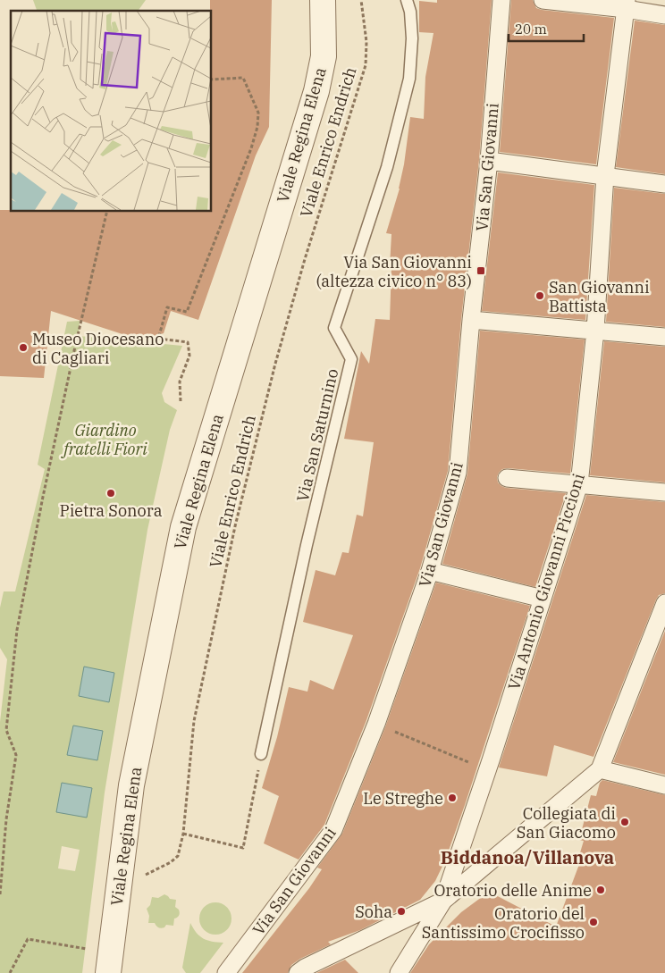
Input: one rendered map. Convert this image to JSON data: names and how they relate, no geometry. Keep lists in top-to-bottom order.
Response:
{
  "streets": {
    "street": ["Viale Regina Elena", "Via San Giovanni", "Via Antonio Giovanni Piccioni"],
    "lane": ["Via San Saturnino"],
    "path": ["Viale Enrico Endrich"]
  },
  "districts": ["Biddanoa/Villanova"],
  "parks": ["Giardino fratelli Fiori"],
  "places": {
    "transit": ["Via San Giovanni (altezza civico n° 83)"],
    "other": [
      "San Giovanni Battista",
      "Museo Diocesano di Cagliari",
      "Pietra Sonora",
      "Le Streghe",
      "Collegiata di San Giacomo",
      "Oratorio delle Anime",
      "Soha",
      "Oratorio del Santissimo Crocifisso"
    ]
  },
  "scale_bar": "20 m"
}
